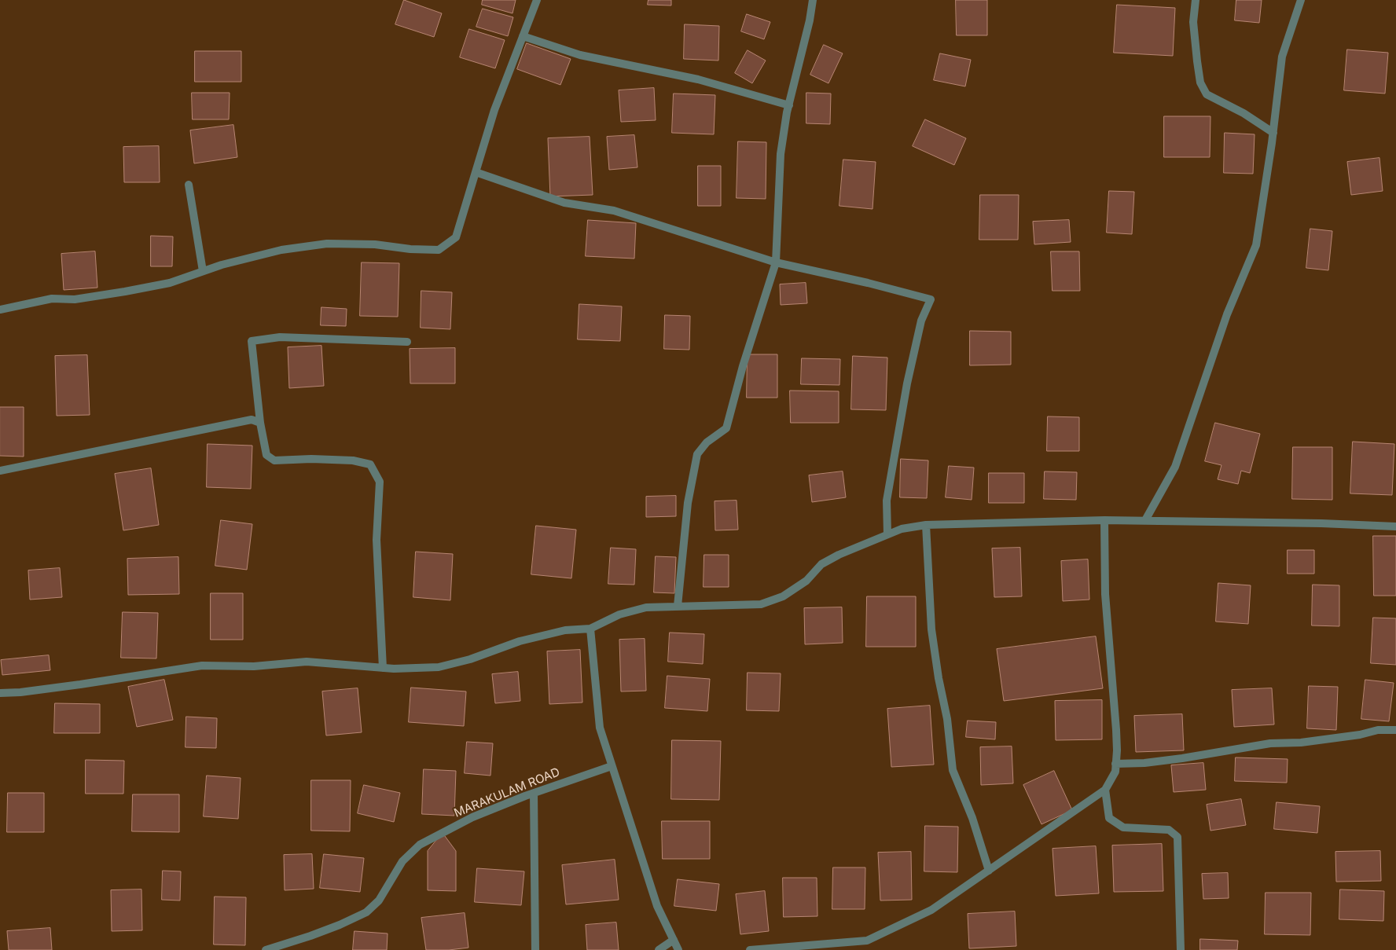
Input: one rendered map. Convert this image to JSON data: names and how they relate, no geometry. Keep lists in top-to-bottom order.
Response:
{
  "streets": {
    "street": ["MARAKULAM ROAD"]
  }
}
